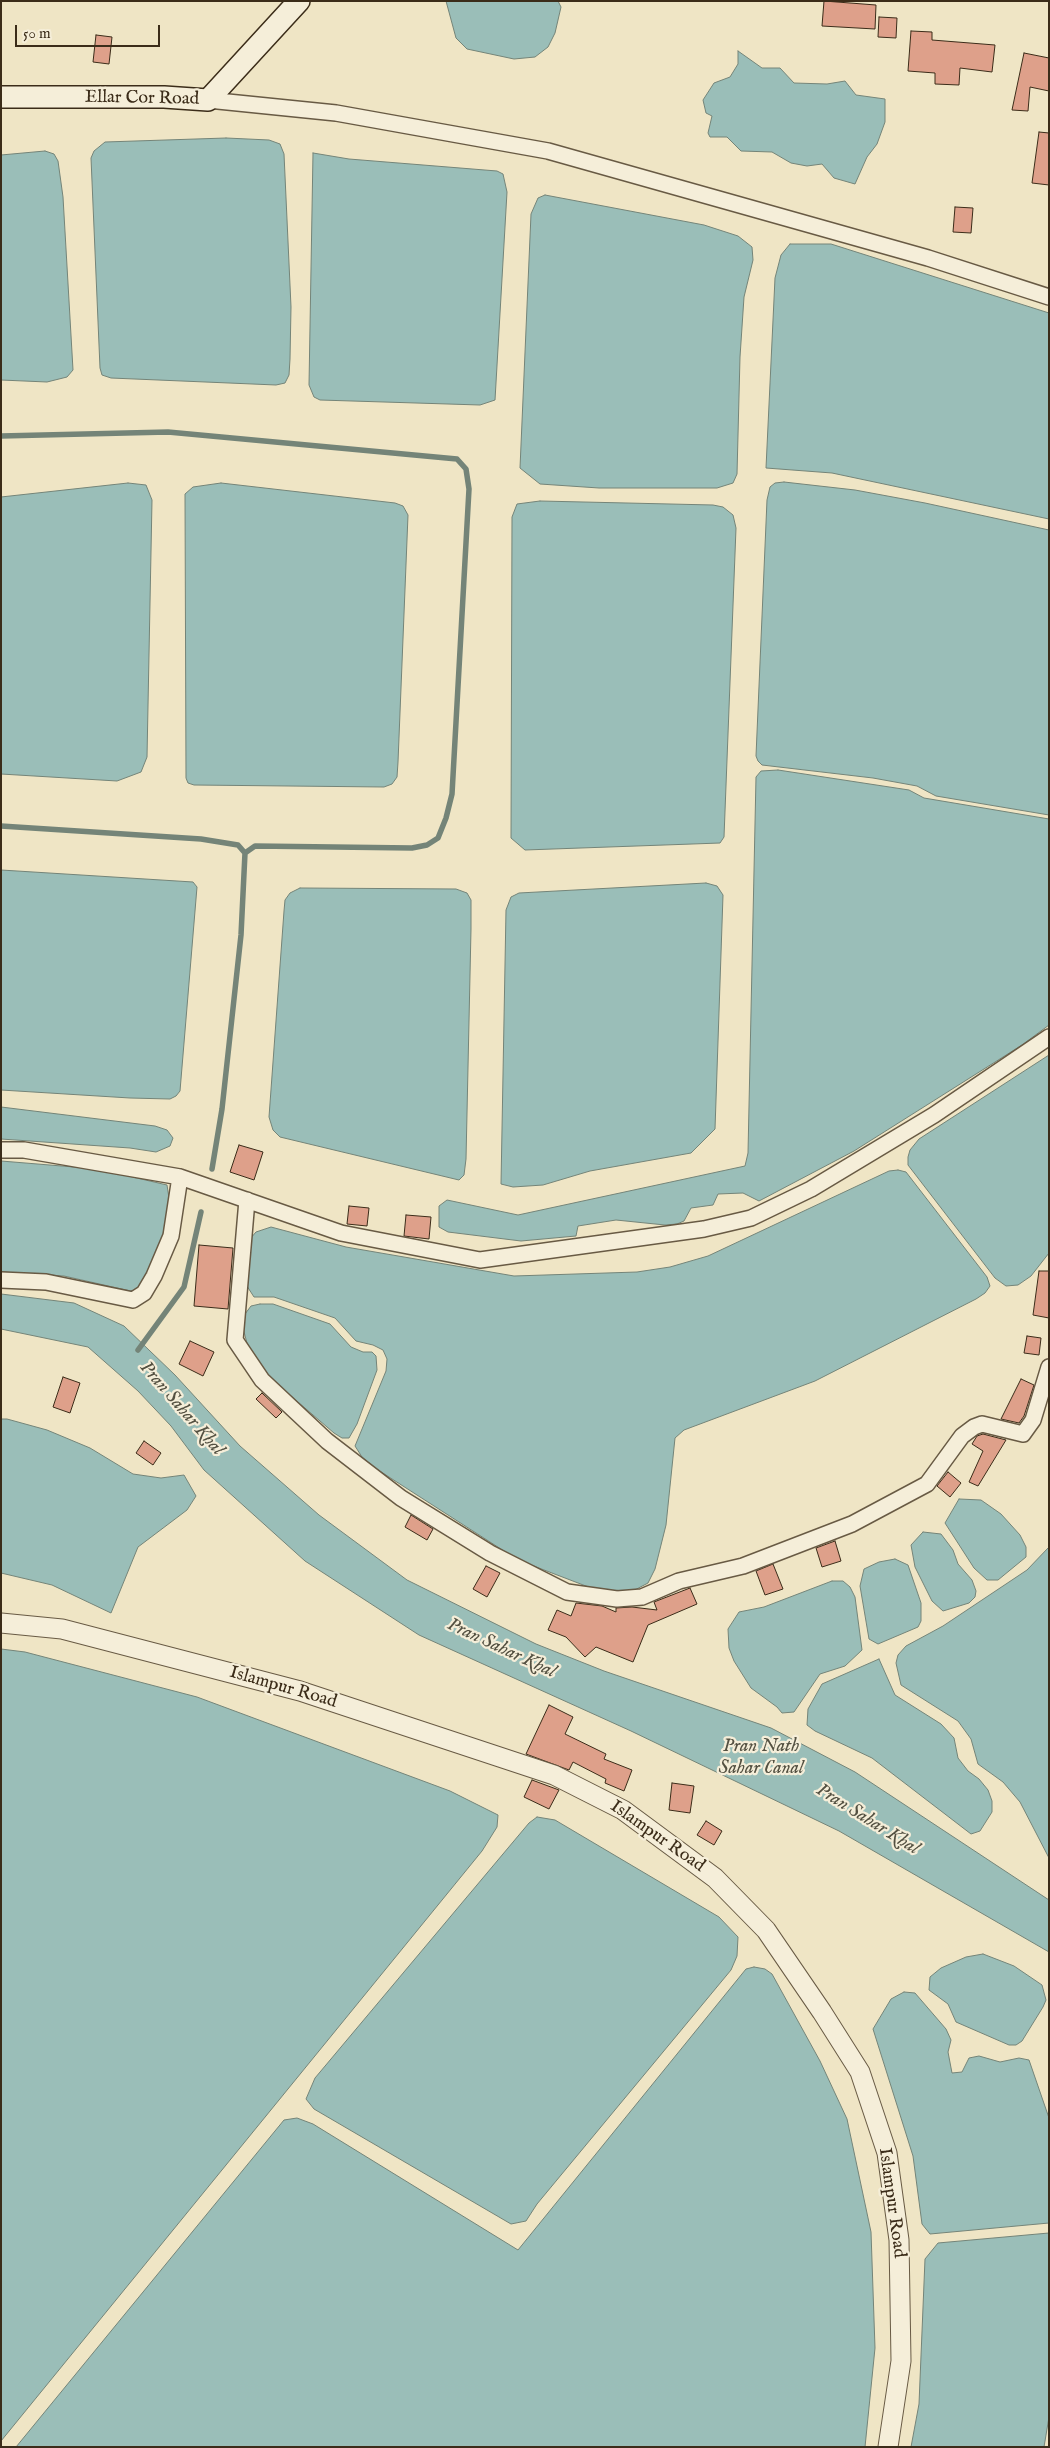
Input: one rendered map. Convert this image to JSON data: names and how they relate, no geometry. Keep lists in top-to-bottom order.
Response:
{
  "streets": {
    "main road": ["Ellar Cor Road"],
    "street": ["Islampur Road"]
  },
  "water": ["Pran Sahar Khal", "Pran Nath Sahar Canal"],
  "scale_bar": "50 m"
}
